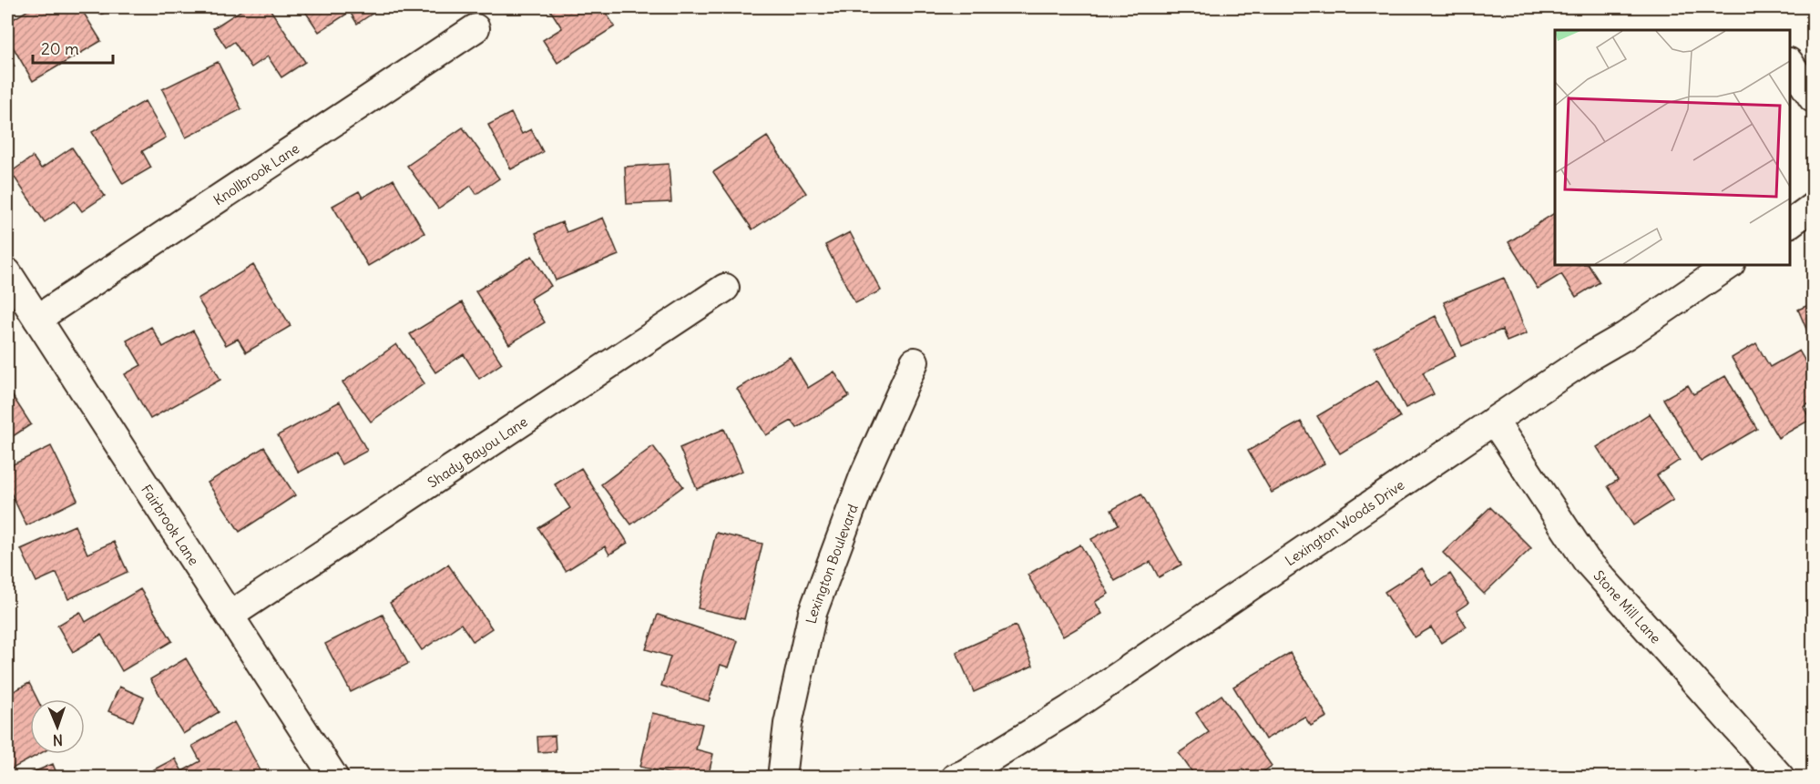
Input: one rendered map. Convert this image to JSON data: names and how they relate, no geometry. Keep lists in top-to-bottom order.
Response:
{
  "streets": {
    "street": [
      "Knollbrook Lane",
      "Shady Bayou Lane",
      "Lexington Woods Drive",
      "Fairbrook Lane",
      "Lexington Boulevard",
      "Stone Mill Lane"
    ]
  },
  "crossings": [
    ["Knollbrook Lane", "Fairbrook Lane"],
    ["Shady Bayou Lane", "Fairbrook Lane"],
    ["Lexington Woods Drive", "Stone Mill Lane"]
  ],
  "scale_bar": "20 m",
  "north": "bottom"
}
